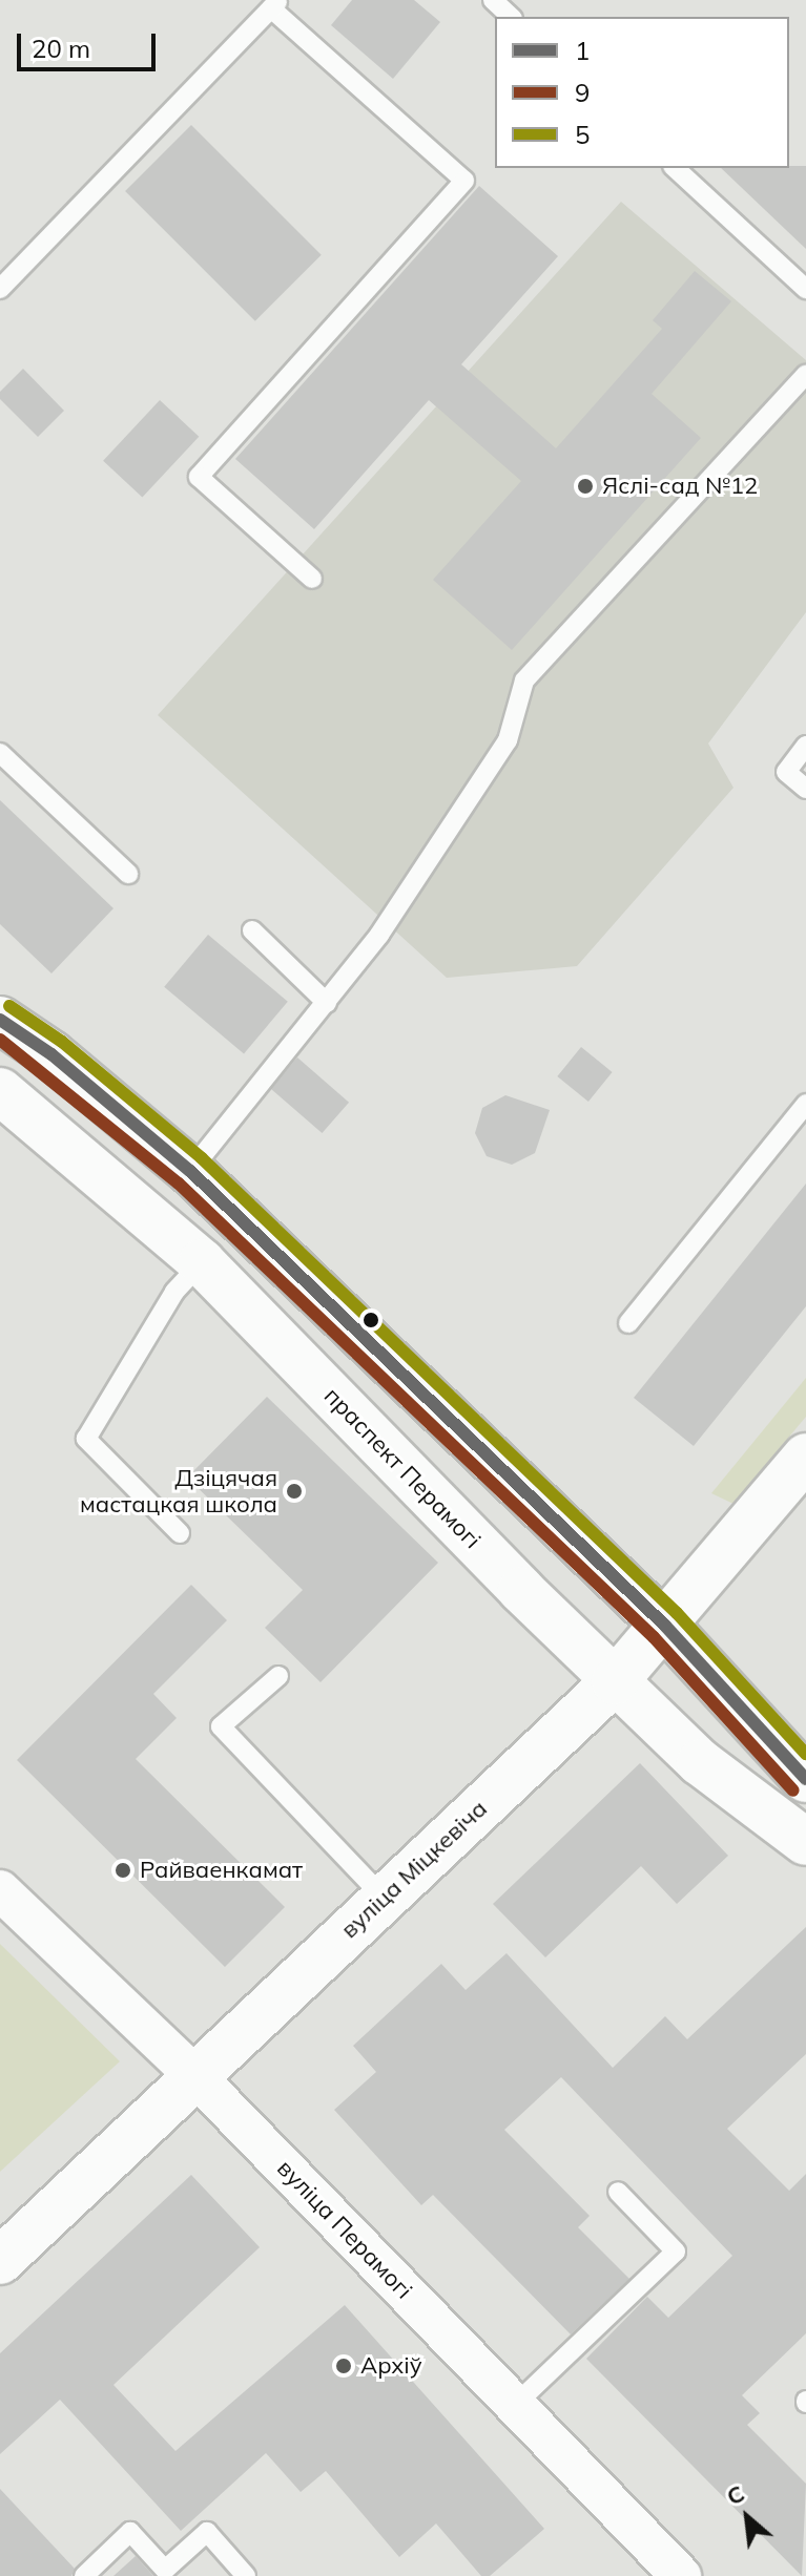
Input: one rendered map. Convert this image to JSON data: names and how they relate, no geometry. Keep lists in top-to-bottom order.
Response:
{
  "streets": {
    "main road": ["праспект Перамогі", "вуліца Міцкевіча"],
    "street": ["вуліца Перамогі"]
  },
  "crossings": [
    ["праспект Перамогі", "вуліца Міцкевіча"],
    ["вуліца Міцкевіча", "вуліца Перамогі"]
  ],
  "places": [
    "Яслі-сад №12",
    "Дзіцячая мастацкая школа",
    "Райваенкамат",
    "Архіў"
  ],
  "lines": ["transit line 5", "transit line 1", "transit line 9"],
  "legend": ["1", "9", "5"],
  "scale_bar": "20 m",
  "north": "top left"
}
